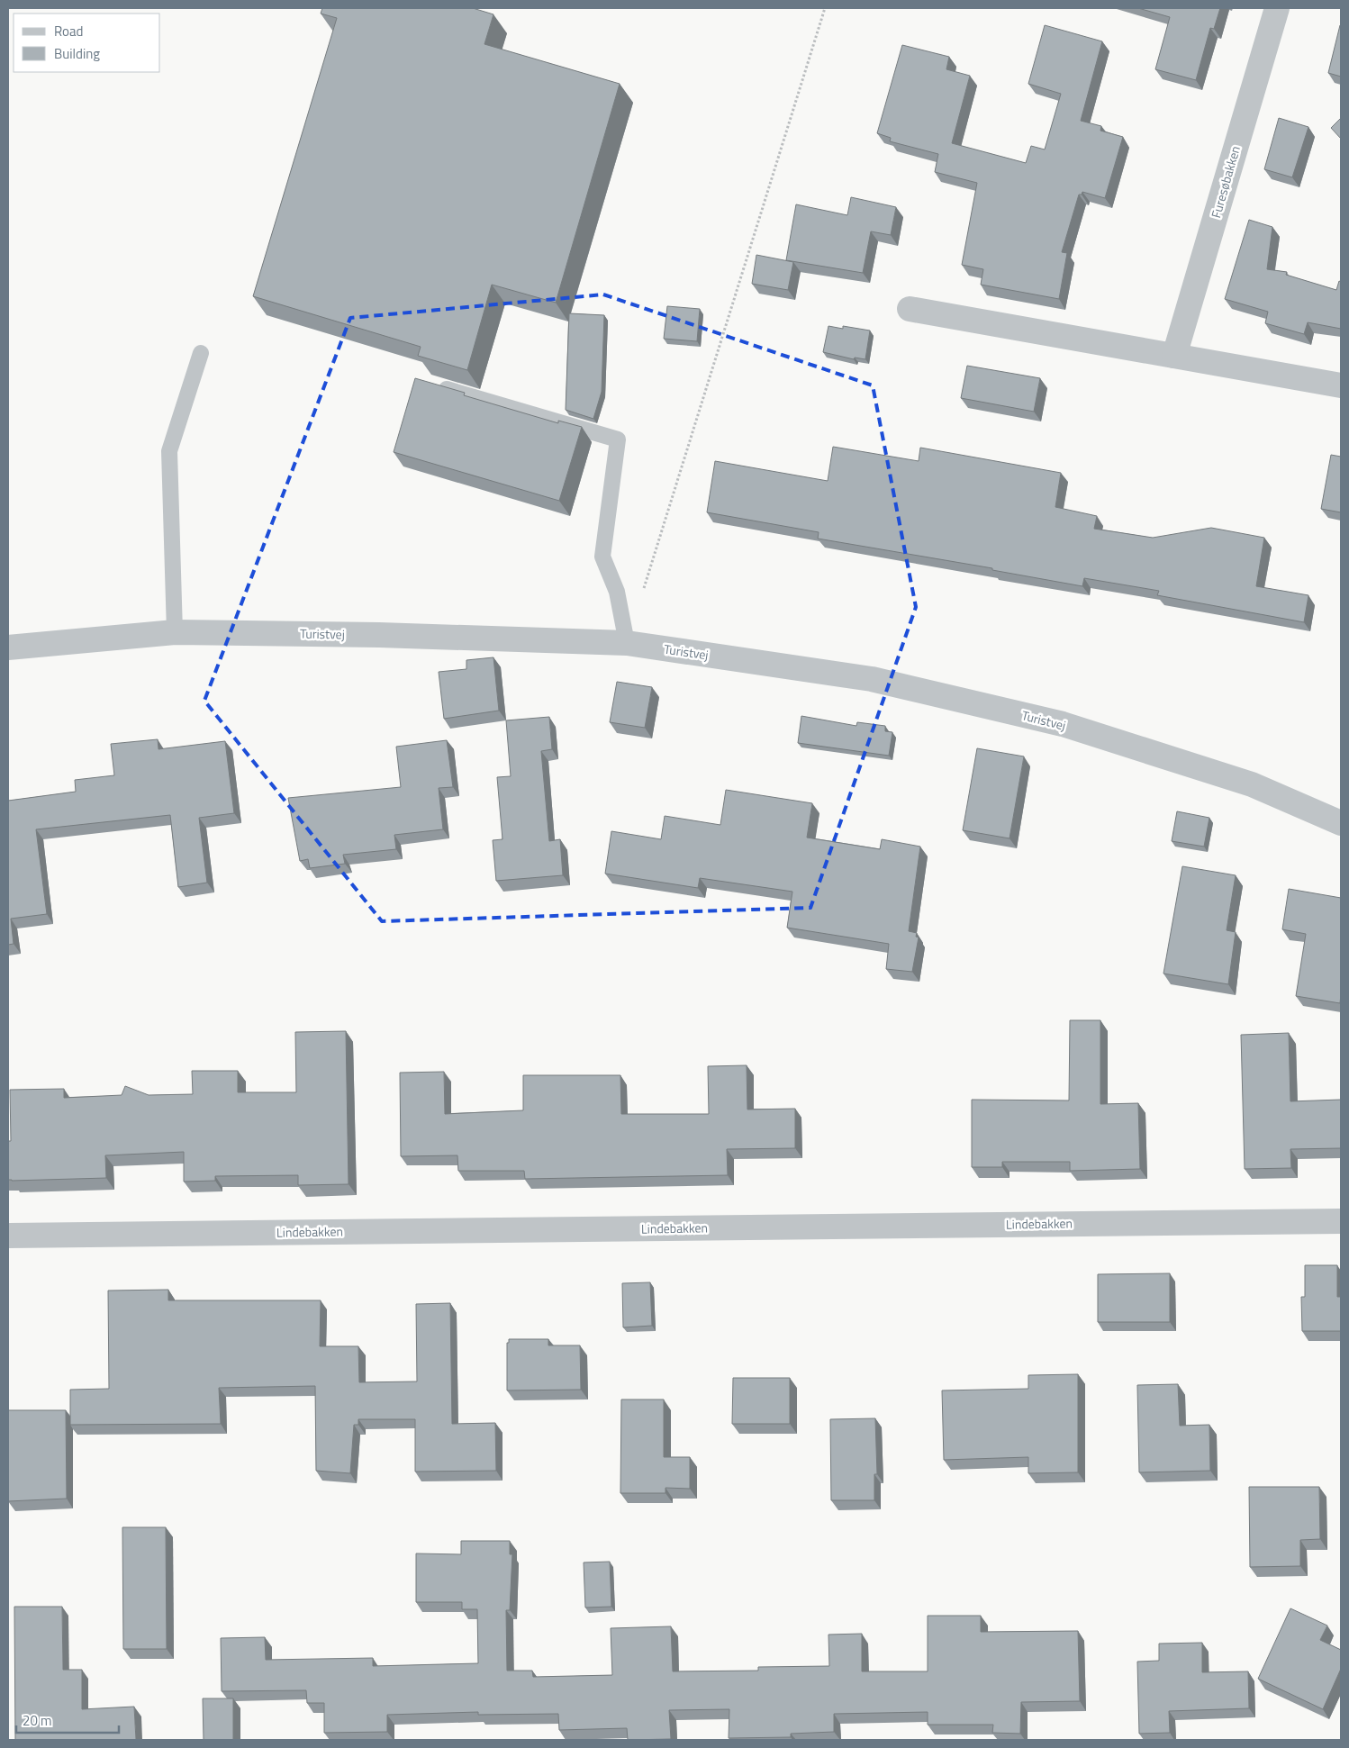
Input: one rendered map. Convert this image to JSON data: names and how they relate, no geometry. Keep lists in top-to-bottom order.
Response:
{
  "streets": {
    "street": ["Furesøbakken", "Turistvej", "Lindebakken"]
  },
  "legend": ["Road", "Building"],
  "scale_bar": "20 m"
}
